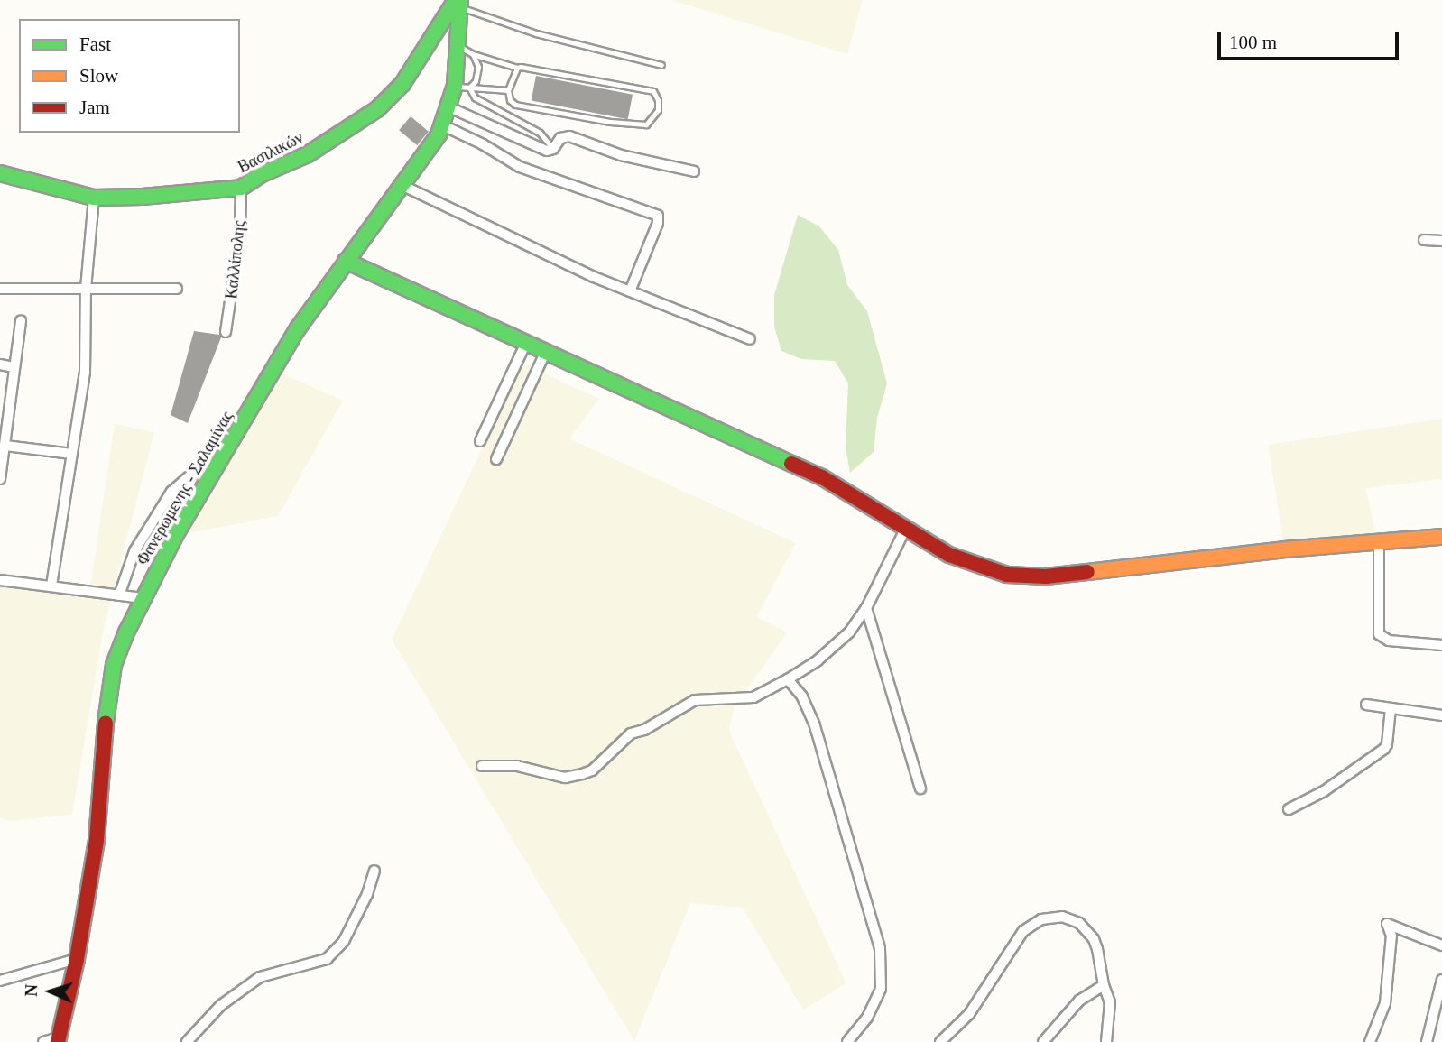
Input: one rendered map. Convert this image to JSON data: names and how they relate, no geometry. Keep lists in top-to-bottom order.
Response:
{
  "streets": {
    "street": ["Βασιλικών", "Καλλίπολης", "Φανερωμενης - Σαλαμίνας"]
  },
  "crossings": [
    ["Βασιλικών", "Καλλίπολης"],
    ["Βασιλικών", "Φανερωμενης - Σαλαμίνας"]
  ],
  "legend": ["Fast", "Slow", "Jam"],
  "scale_bar": "100 m",
  "north": "left"
}
